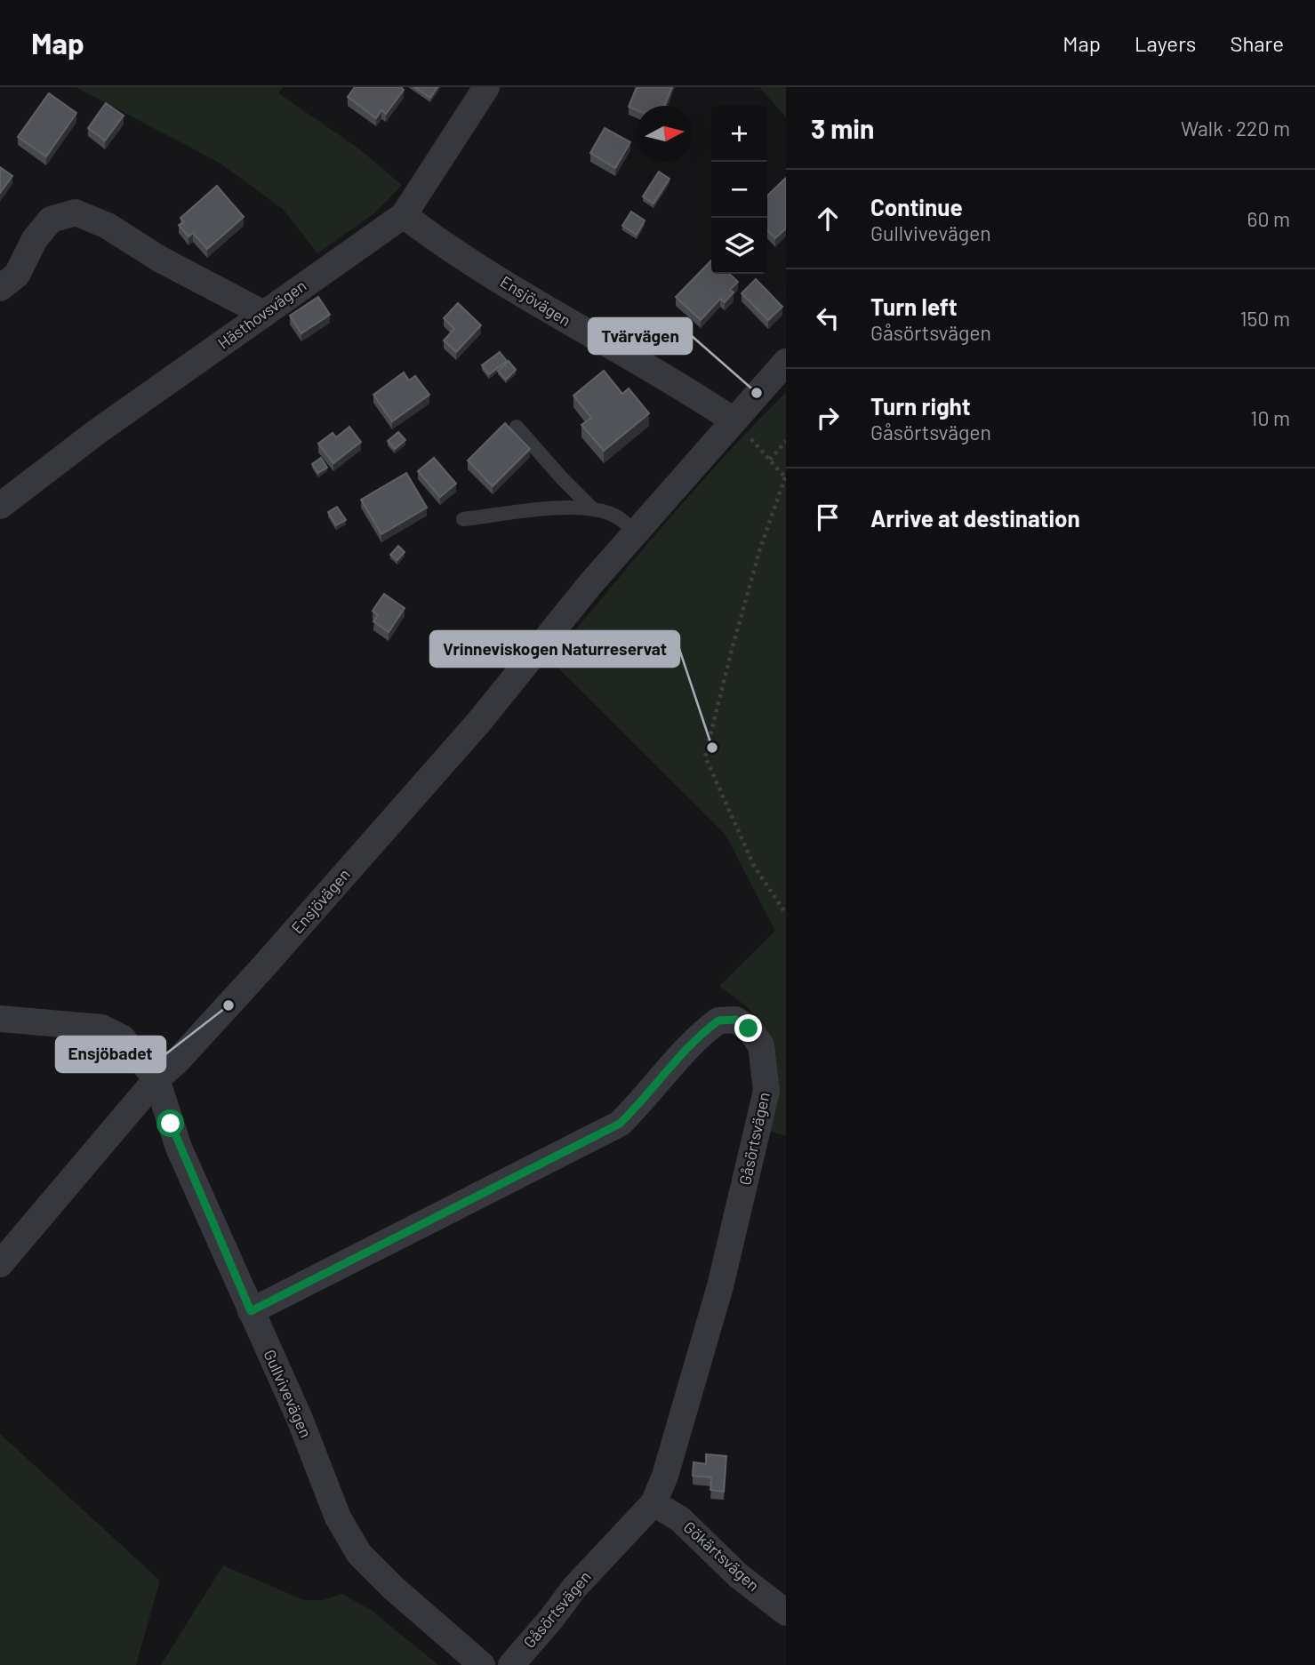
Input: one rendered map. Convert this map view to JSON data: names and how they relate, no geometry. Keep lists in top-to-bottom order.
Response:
{
  "streets": {
    "street": [
      "Ensjövägen",
      "Hästhovsvägen",
      "Gåsörtsvägen",
      "Gullvivevägen",
      "Gökärtsvägen"
    ]
  },
  "crossings": [
    ["Ensjövägen", "Hästhovsvägen"],
    ["Ensjövägen", "Gullvivevägen"],
    ["Gåsörtsvägen", "Gullvivevägen"],
    ["Gåsörtsvägen", "Gökärtsvägen"]
  ],
  "places": ["Tvärvägen", "Vrinneviskogen Naturreservat", "Ensjöbadet"],
  "north": "right",
  "page": {
    "header": "Map",
    "nav": ["Map", "Layers", "Share"],
    "heading": ["3 min", "Walk · 220 m"],
    "map_buttons": ["+", "−"],
    "list": [
      ["Continue", "Gullvivevägen", "60 m"],
      ["Turn left", "Gåsörtsvägen", "150 m"],
      ["Turn right", "Gåsörtsvägen", "10 m"],
      "Arrive at destination"
    ]
  }
}
